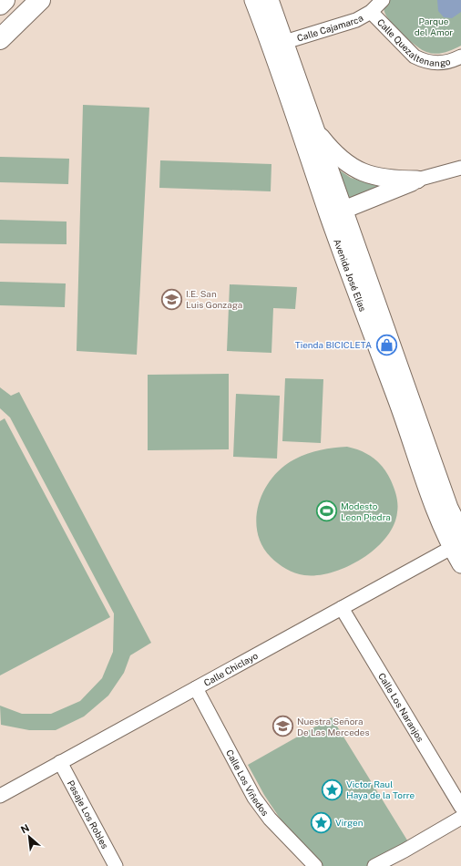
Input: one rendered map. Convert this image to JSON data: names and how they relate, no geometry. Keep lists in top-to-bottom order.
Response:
{
  "streets": {
    "street": [
      "Calle Cajamarca",
      "Calle Quezaltenango",
      "Avenida José Elías",
      "Calle Chiclayo",
      "Calle Los Naranjos",
      "Calle Los Viñedos",
      "Pasaje Los Robles"
    ]
  },
  "crossings": [
    ["Calle Cajamarca", "Calle Quezaltenango"],
    ["Calle Cajamarca", "Avenida José Elías"],
    ["Avenida José Elías", "Calle Chiclayo"],
    ["Calle Chiclayo", "Calle Los Naranjos"],
    ["Calle Chiclayo", "Calle Los Viñedos"],
    ["Calle Chiclayo", "Pasaje Los Robles"]
  ],
  "parks": ["Parque del Amor"],
  "places": {
    "school or university": ["I.E. San Luis Gonzaga", "Nuestra Señora De Las Mercedes"],
    "shop": ["Tienda BICICLETA"],
    "sports": ["Modesto Leon Piedra"],
    "place": ["Victor Raul Haya de la Torre", "Virgen"]
  },
  "north": "top left"
}
